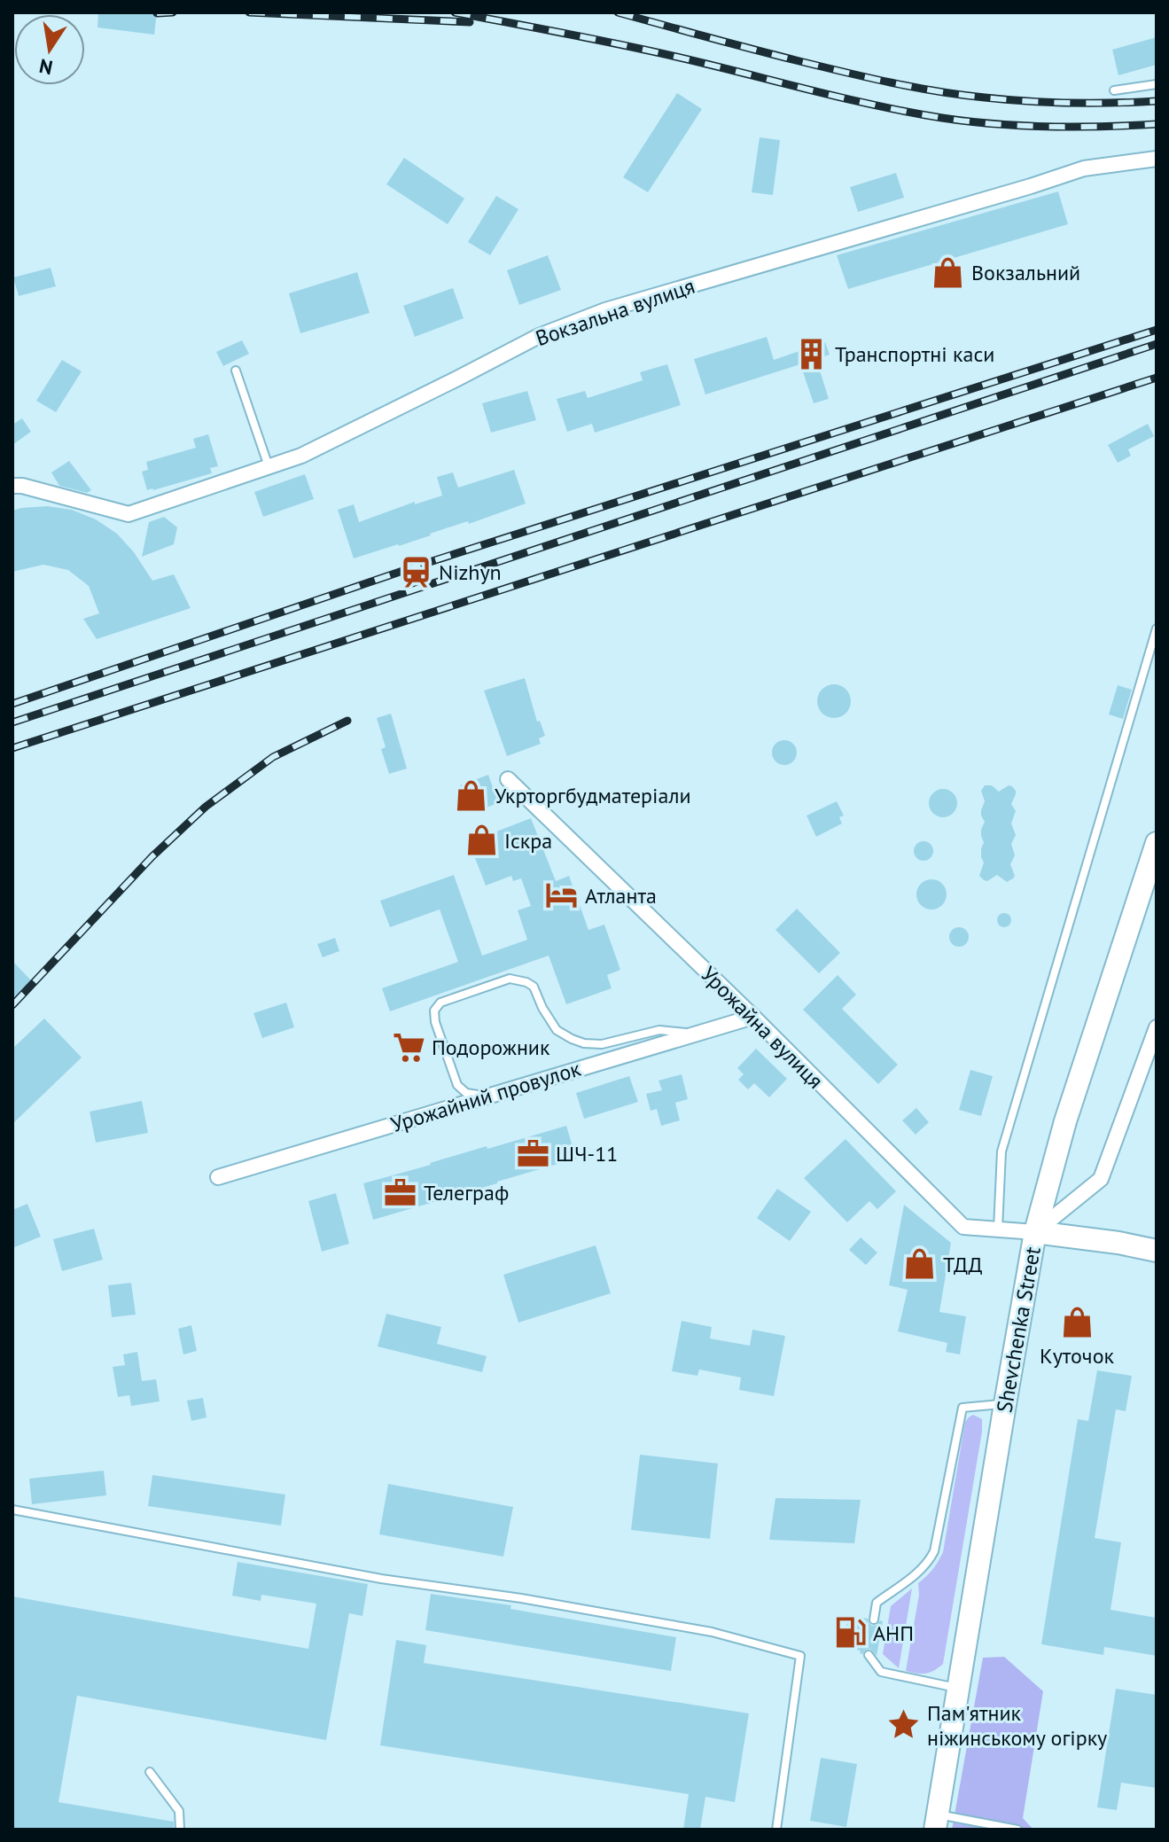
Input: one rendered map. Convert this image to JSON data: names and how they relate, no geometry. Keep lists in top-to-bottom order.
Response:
{
  "streets": {
    "main road": ["Shevchenka Street"],
    "street": ["Вокзальна вулиця", "Урожайна вулиця", "Урожайний провулок"]
  },
  "crossings": [
    ["Урожайна вулиця", "Урожайний провулок"],
    ["Урожайна вулиця", "Shevchenka Street"]
  ],
  "places": {
    "shop": [
      "Вокзальний",
      "Укрторгбудматеріали",
      "Іскра",
      "ТДД",
      "Куточок"
    ],
    "building": ["Транспортні каси"],
    "station": ["Nizhyn"],
    "hotel": ["Атланта"],
    "supermarket": ["Подорожник"],
    "office": ["ШЧ-11", "Телеграф"],
    "fuel station": ["АНП"],
    "place": ["Пам'ятник ніжинському огірку"]
  },
  "north": "bottom"
}
